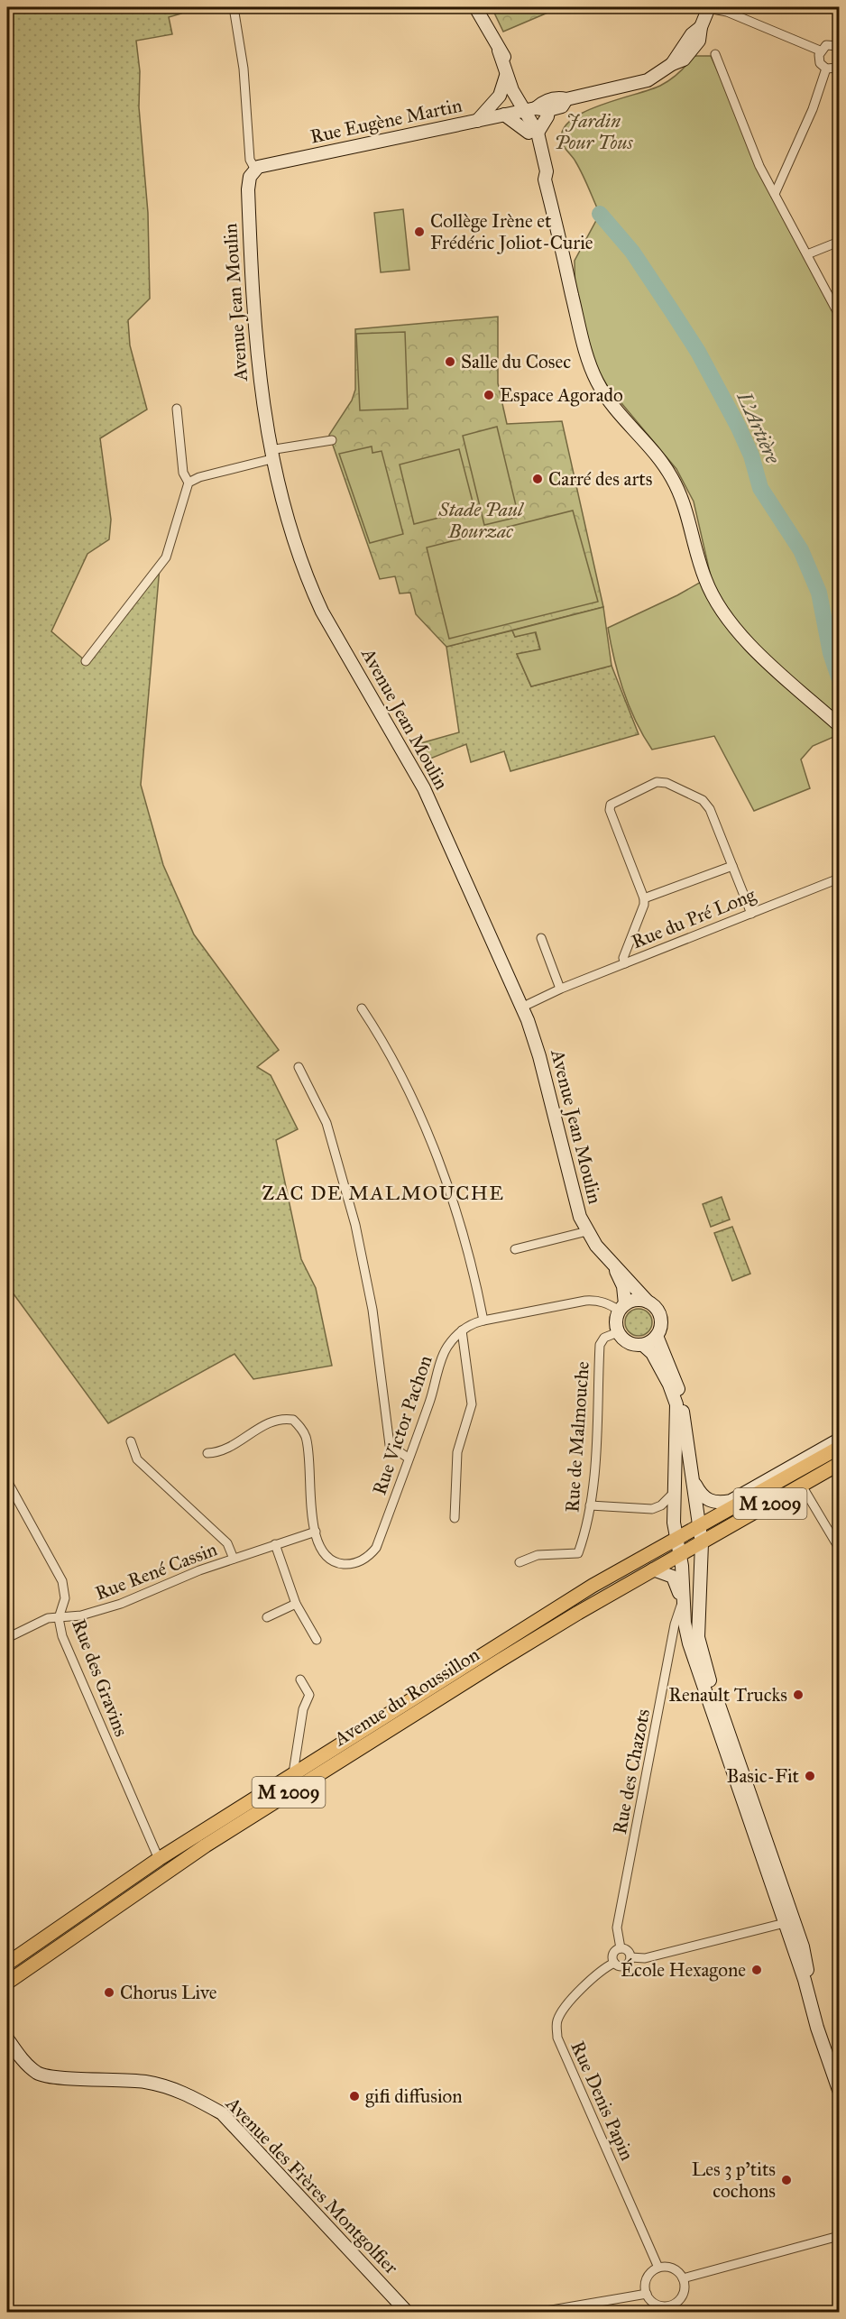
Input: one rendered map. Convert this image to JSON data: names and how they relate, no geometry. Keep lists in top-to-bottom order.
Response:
{
  "streets": {
    "main road": [
      "Rue Eugène Martin",
      "Avenue Jean Moulin",
      "M 2009",
      "Avenue du Roussillon",
      "Avenue des Frères Montgolfier"
    ],
    "street": [
      "Rue du Pré Long",
      "Rue Victor Pachon",
      "Rue de Malmouche",
      "Rue René Cassin",
      "Rue des Gravins",
      "Rue des Chazots",
      "Rue Denis Papin"
    ]
  },
  "crossings": [
    ["Rue Eugène Martin", "Avenue Jean Moulin"],
    ["Avenue Jean Moulin", "Rue du Pré Long"],
    ["Avenue Jean Moulin", "Rue Victor Pachon"],
    ["Avenue Jean Moulin", "Rue de Malmouche"],
    ["Rue Victor Pachon", "Rue de Malmouche"],
    ["Rue Victor Pachon", "Rue René Cassin"],
    ["Rue René Cassin", "Rue des Gravins"],
    ["Rue des Gravins", "Avenue du Roussillon"],
    ["Rue des Chazots", "Rue Denis Papin"]
  ],
  "districts": ["ZAC DE MALMOUCHE"],
  "water": ["L'Artière"],
  "parks": ["Jardin Pour Tous", "Stade Paul Bourzac"],
  "places": [
    "Collège Irène et Frédéric Joliot-Curie",
    "Salle du Cosec",
    "Espace Agorado",
    "Carré des arts",
    "Renault Trucks",
    "Basic-Fit",
    "École Hexagone",
    "Chorus Live",
    "gifi diffusion",
    "Les 3 p'tits cochons"
  ]
}
